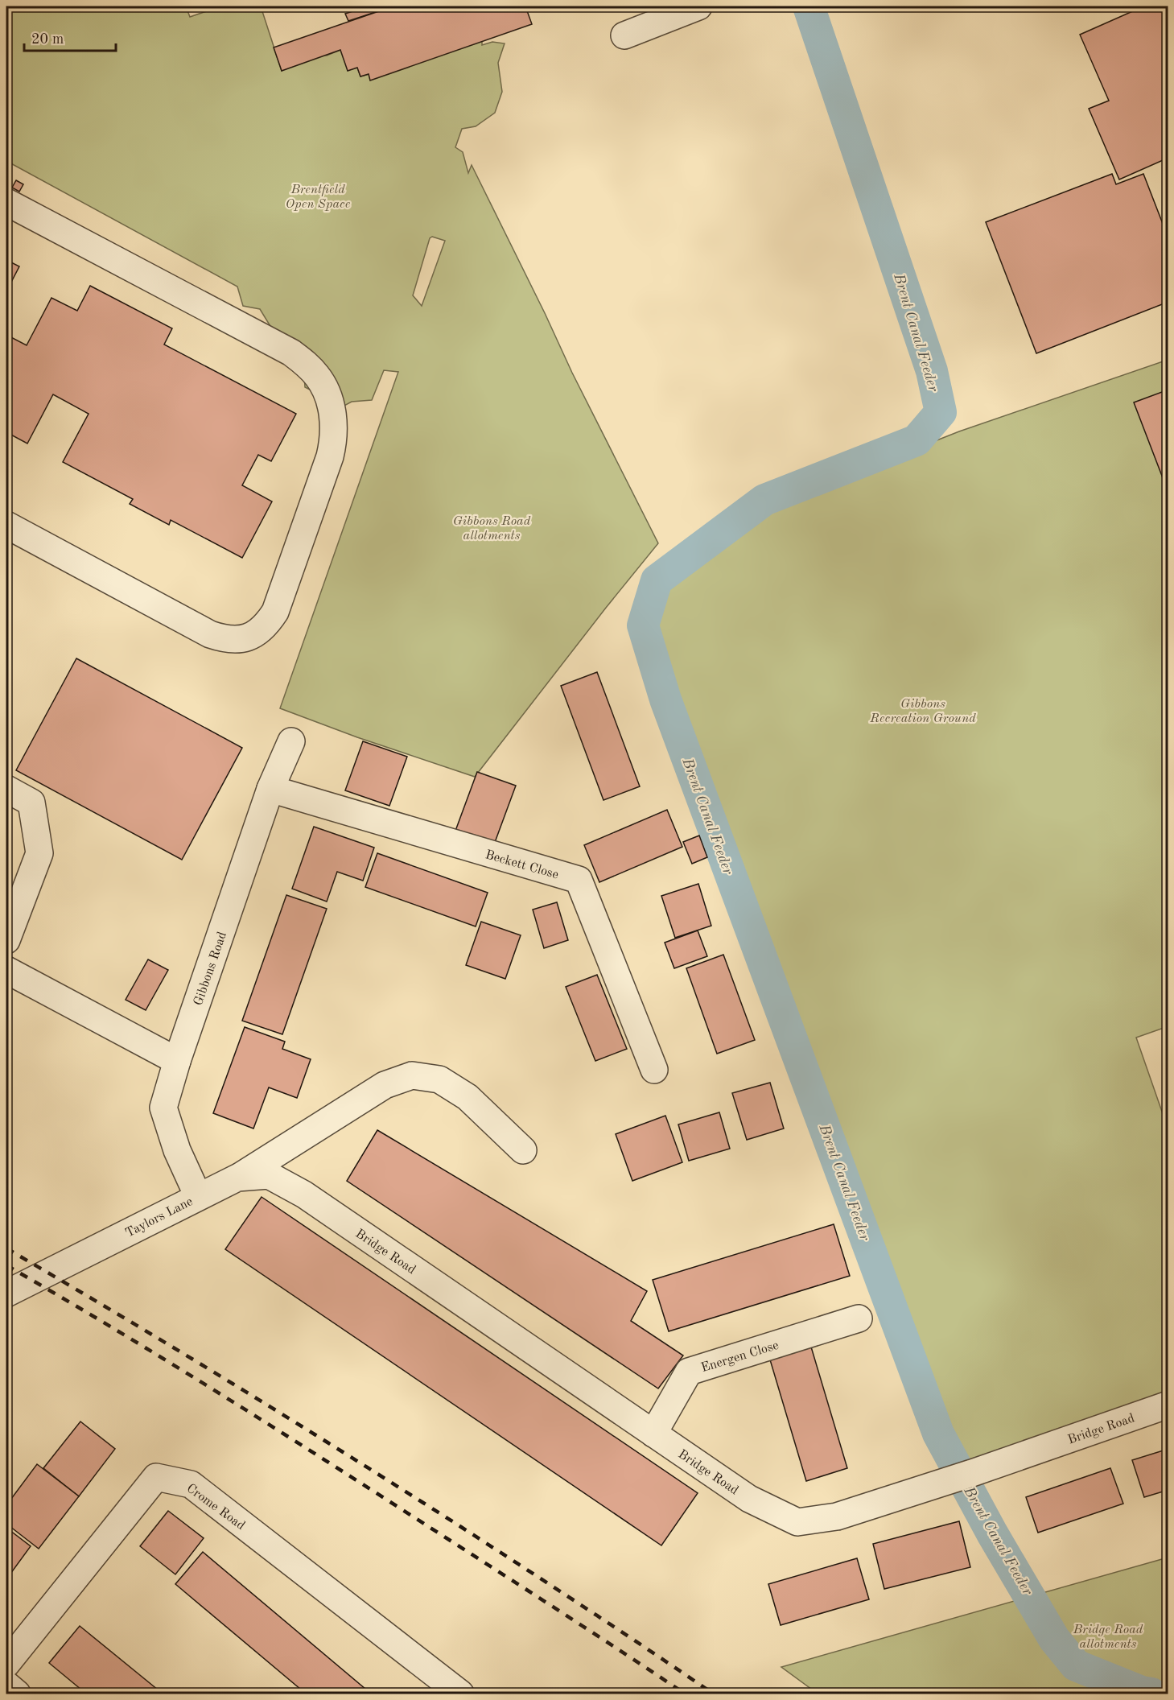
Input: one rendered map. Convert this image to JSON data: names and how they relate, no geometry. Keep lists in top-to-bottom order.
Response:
{
  "streets": {
    "street": [
      "Beckett Close",
      "Gibbons Road",
      "Taylors Lane",
      "Bridge Road",
      "Energen Close",
      "Crome Road"
    ]
  },
  "crossings": [
    ["Beckett Close", "Gibbons Road"],
    ["Gibbons Road", "Taylors Lane"],
    ["Taylors Lane", "Bridge Road"],
    ["Bridge Road", "Energen Close"]
  ],
  "water": ["Brent Canal Feeder"],
  "parks": [
    "Brentfield Open Space",
    "Gibbons Road allotments",
    "Gibbons Recreation Ground",
    "Bridge Road allotments"
  ],
  "scale_bar": "20 m"
}
